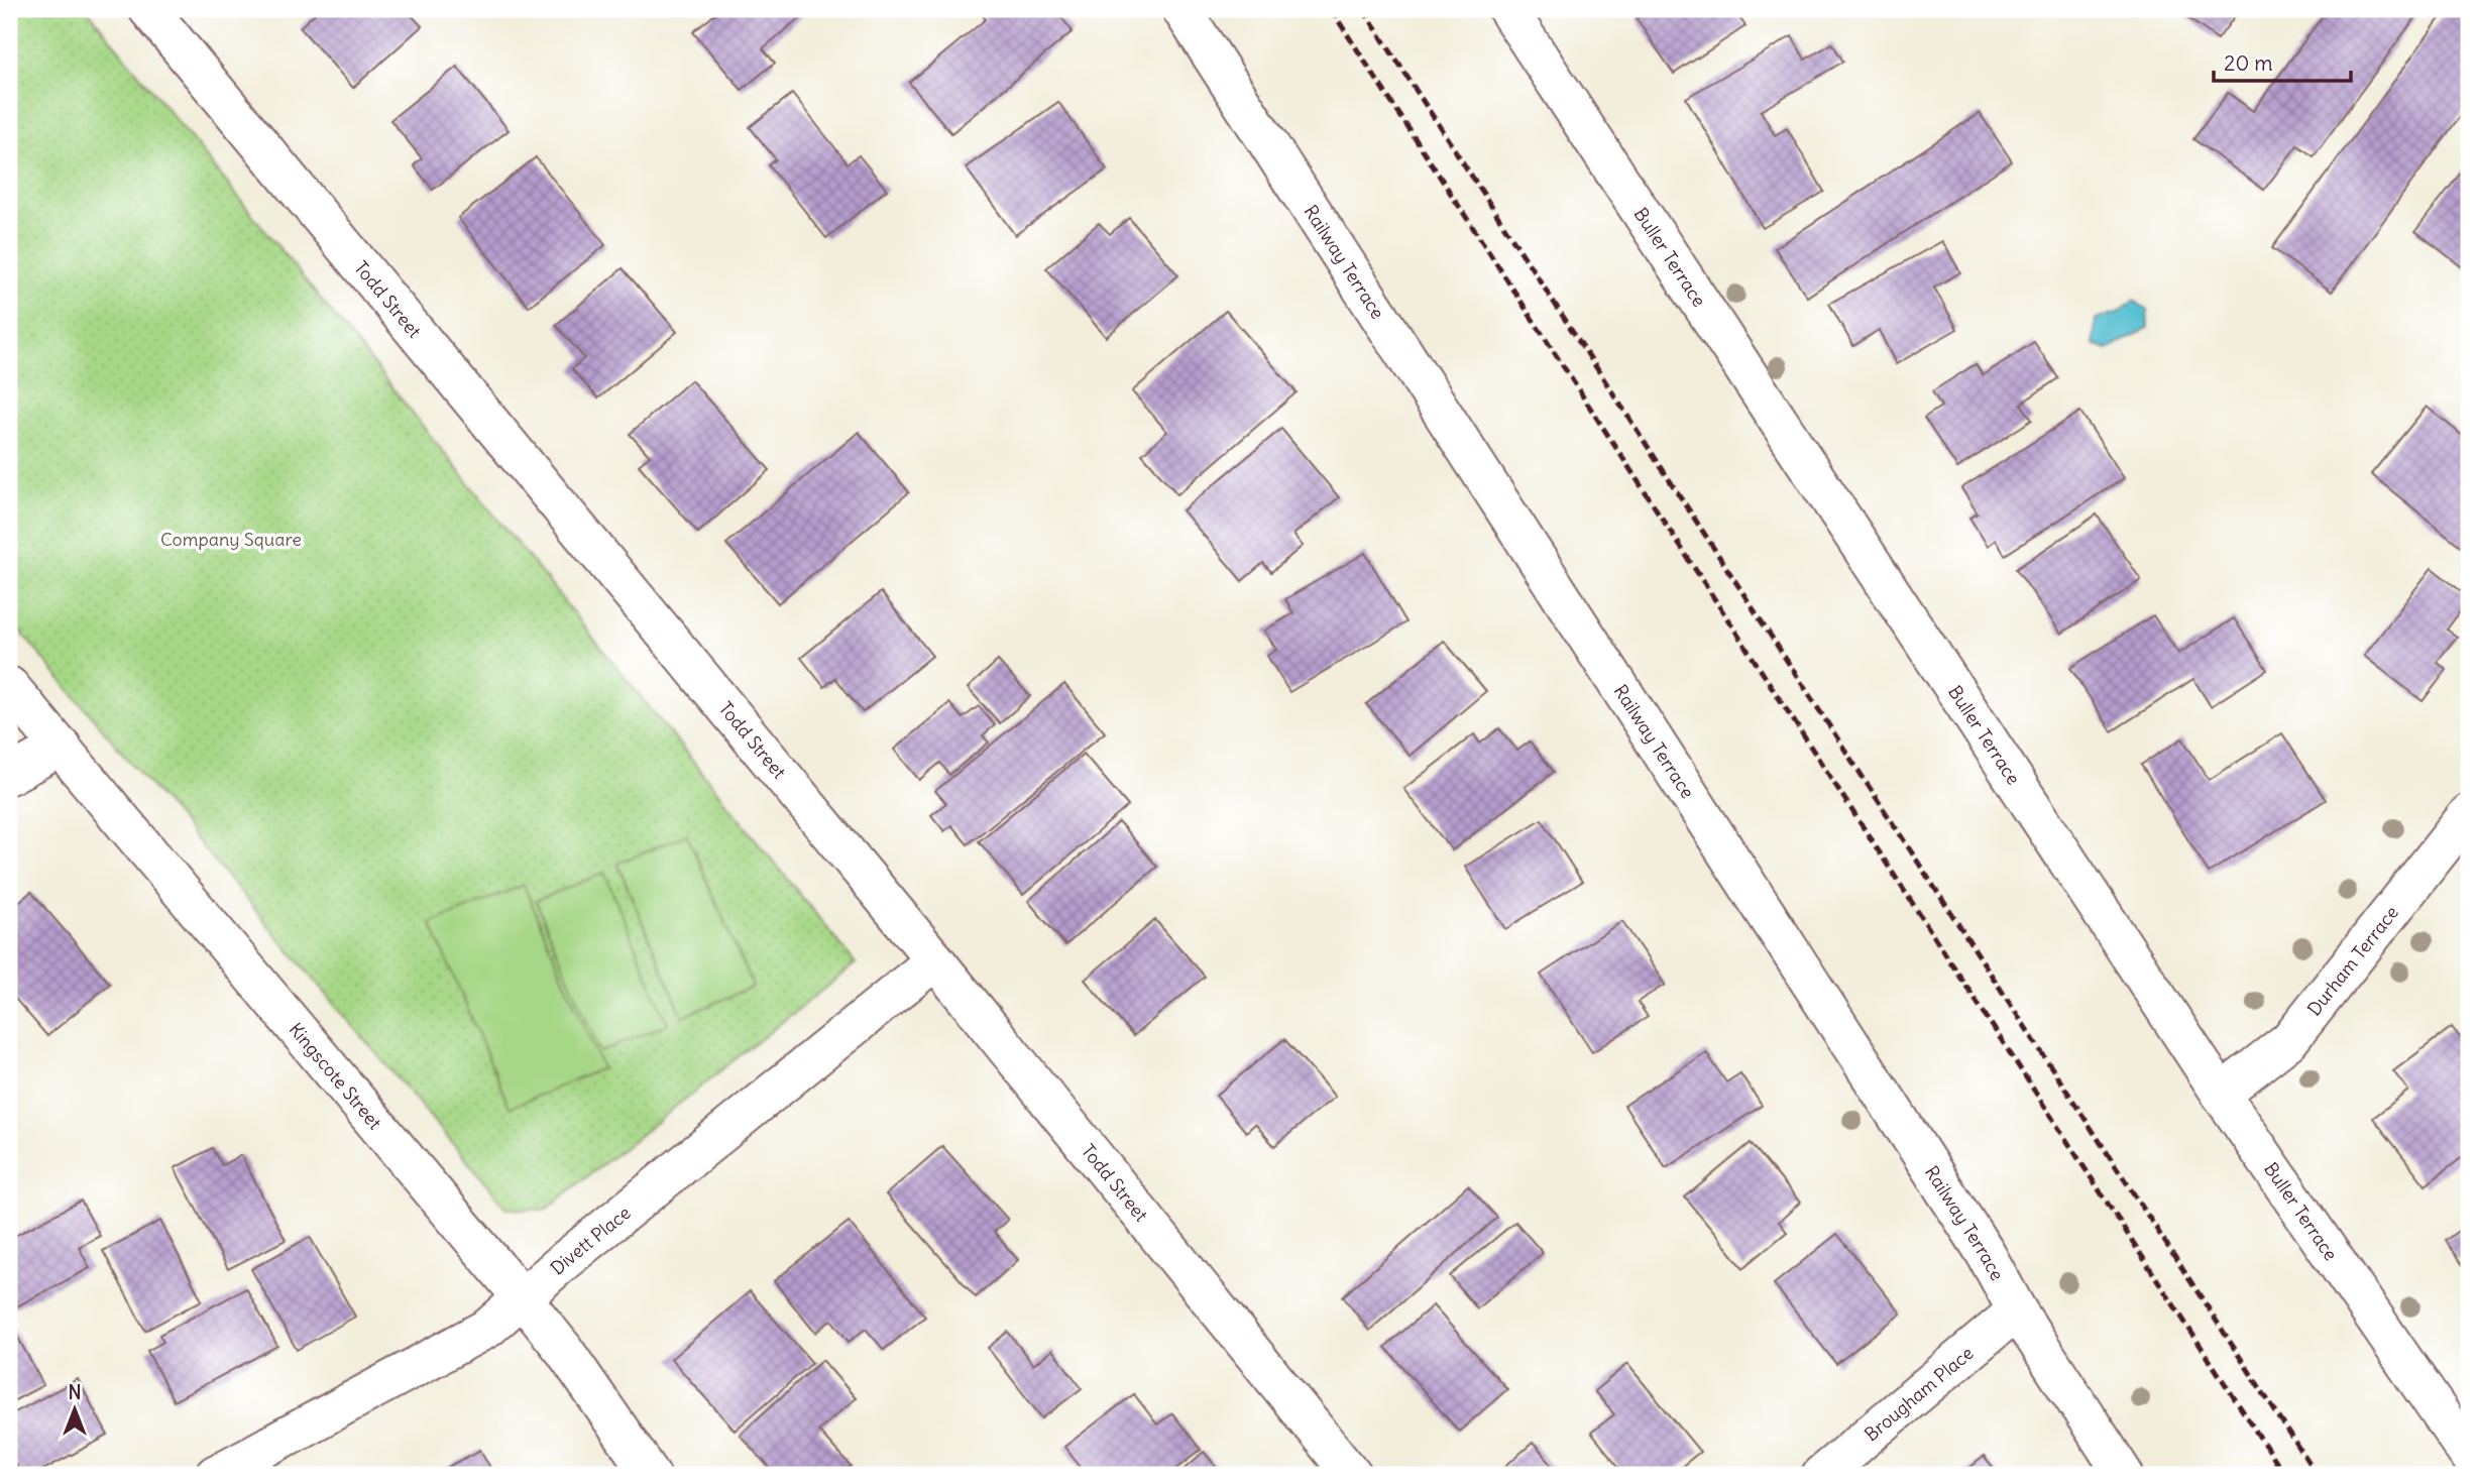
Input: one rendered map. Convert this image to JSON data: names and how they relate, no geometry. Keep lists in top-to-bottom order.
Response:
{
  "streets": {
    "street": [
      "Buller Terrace",
      "Railway Terrace",
      "Todd Street",
      "Durham Terrace",
      "Kingscote Street",
      "Divett Place",
      "Brougham Place"
    ]
  },
  "crossings": [
    ["Buller Terrace", "Durham Terrace"],
    ["Railway Terrace", "Brougham Place"],
    ["Todd Street", "Divett Place"],
    ["Kingscote Street", "Divett Place"]
  ],
  "parks": ["Company Square"],
  "scale_bar": "20 m",
  "north": "top"
}
